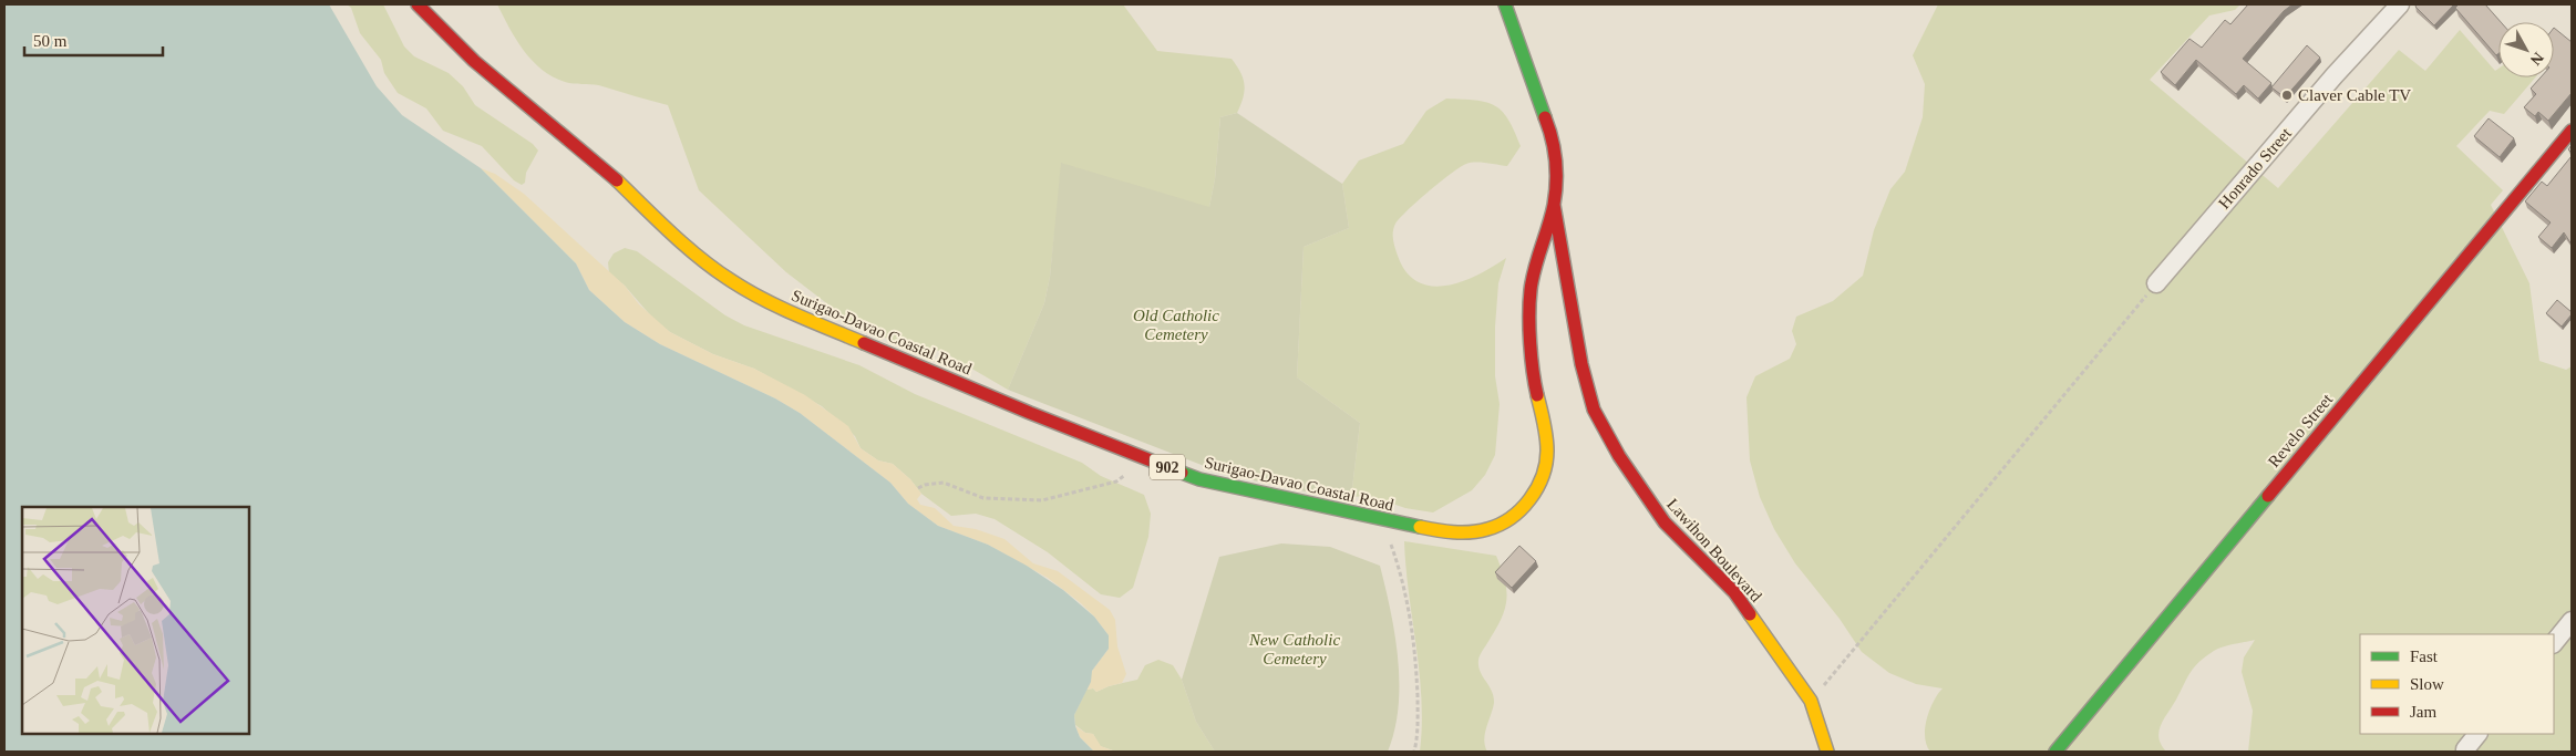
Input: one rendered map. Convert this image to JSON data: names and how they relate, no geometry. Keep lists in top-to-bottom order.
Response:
{
  "streets": {
    "main road": [
      "Surigao-Davao Coastal Road",
      "Revelo Street",
      "902",
      "Lawihon Boulevard"
    ],
    "street": ["Honrado Street"]
  },
  "crossings": [
    ["Surigao-Davao Coastal Road", "Lawihon Boulevard"]
  ],
  "parks": ["Old Catholic Cemetery", "New Catholic Cemetery"],
  "places": ["Claver Cable TV"],
  "legend": ["Fast", "Slow", "Jam"],
  "scale_bar": "50 m",
  "north": "bottom right"
}
